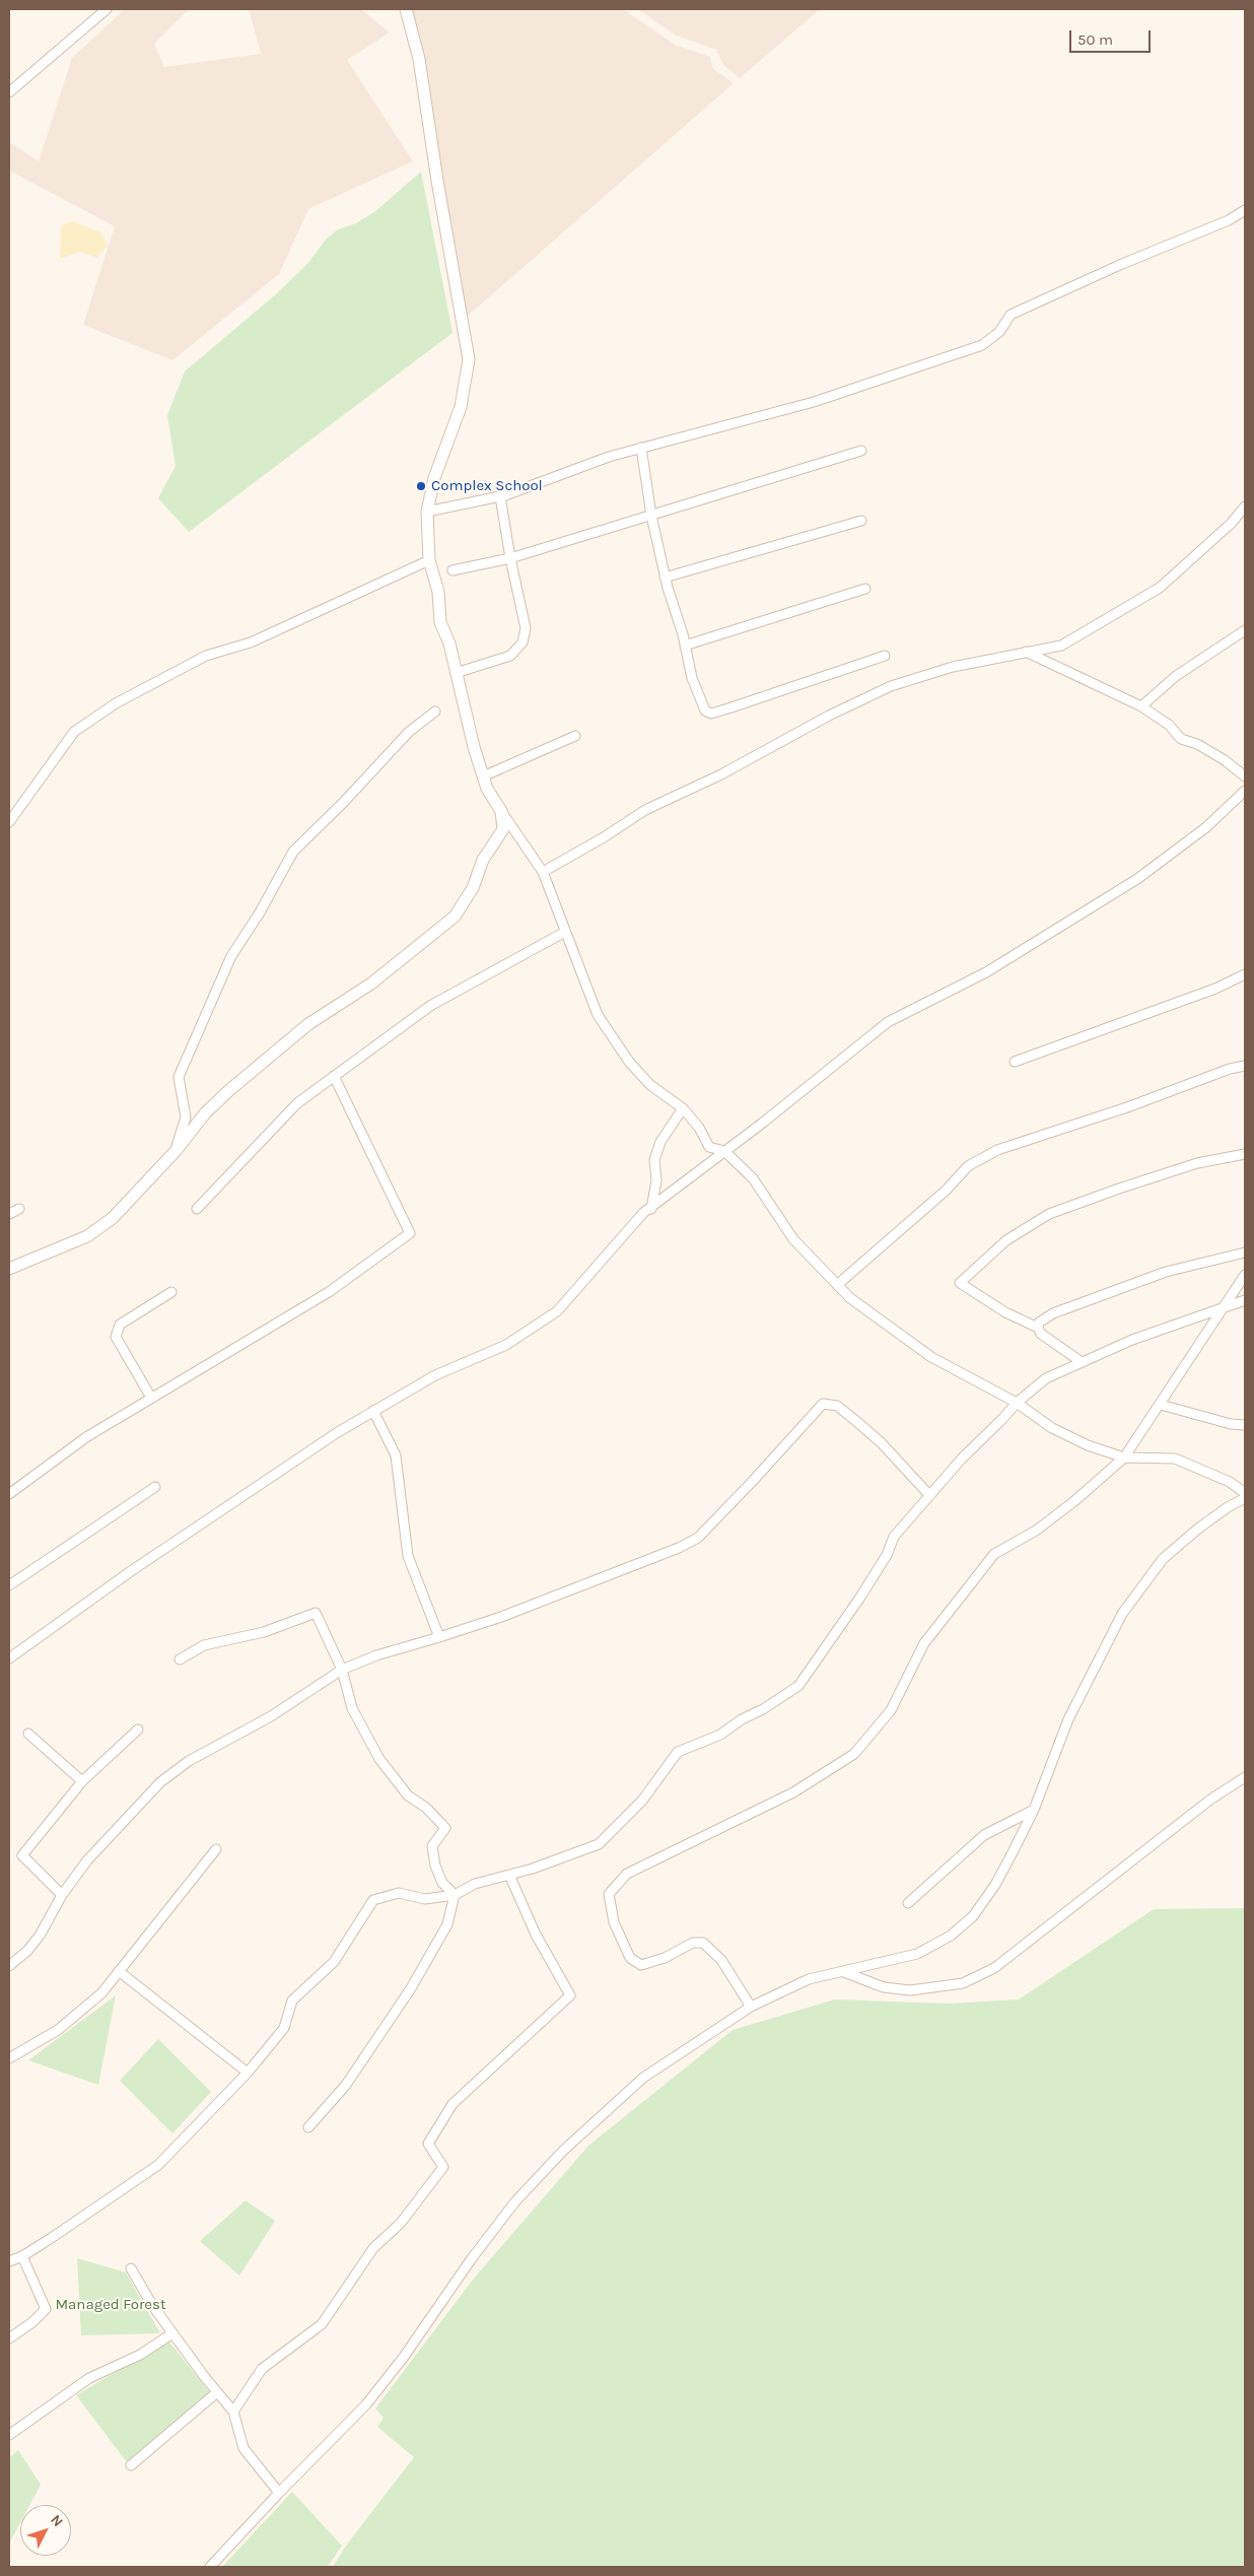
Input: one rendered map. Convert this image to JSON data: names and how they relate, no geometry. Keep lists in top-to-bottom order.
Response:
{
  "parks": ["Managed Forest"],
  "places": ["Complex School"],
  "scale_bar": "50 m",
  "north": "top right"
}
